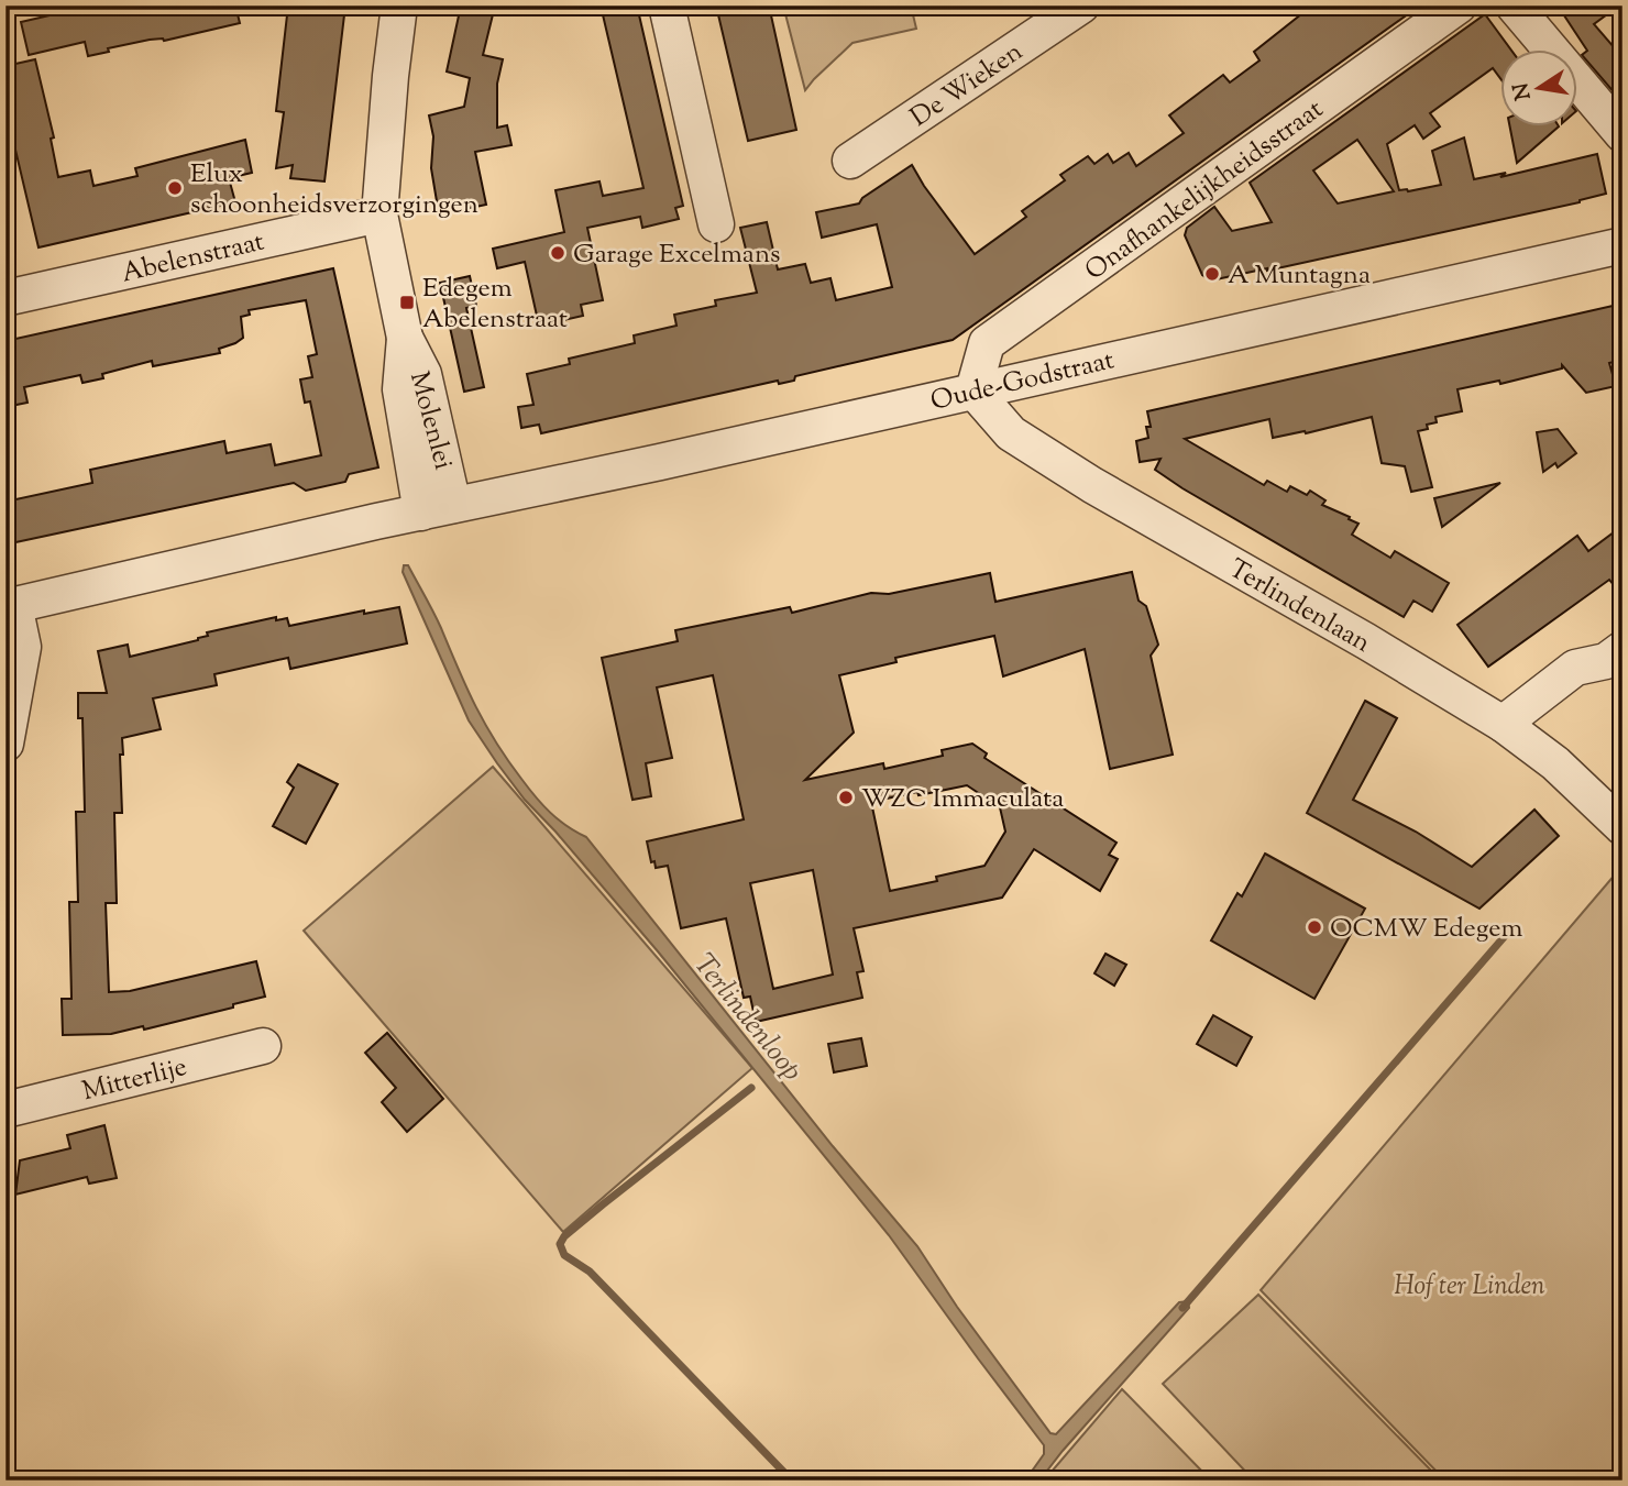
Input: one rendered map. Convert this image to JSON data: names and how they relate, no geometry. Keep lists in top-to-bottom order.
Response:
{
  "streets": {
    "street": [
      "De Wieken",
      "Onafhankelijkheidsstraat",
      "Abelenstraat",
      "Oude-Godstraat",
      "Molenlei",
      "Terlindenlaan",
      "Mitterlije"
    ]
  },
  "crossings": [
    ["Onafhankelijkheidsstraat", "Oude-Godstraat"],
    ["Onafhankelijkheidsstraat", "Terlindenlaan"],
    ["Abelenstraat", "Molenlei"],
    ["Oude-Godstraat", "Molenlei"],
    ["Oude-Godstraat", "Terlindenlaan"]
  ],
  "water": ["Terlindenloop"],
  "parks": ["Hof ter Linden"],
  "places": {
    "other": [
      "Elux schoonheidsverzorgingen",
      "Garage Excelmans",
      "A Muntagna",
      "WZC Immaculata",
      "OCMW Edegem"
    ],
    "transit": ["Edegem Abelenstraat"]
  },
  "north": "left"
}
